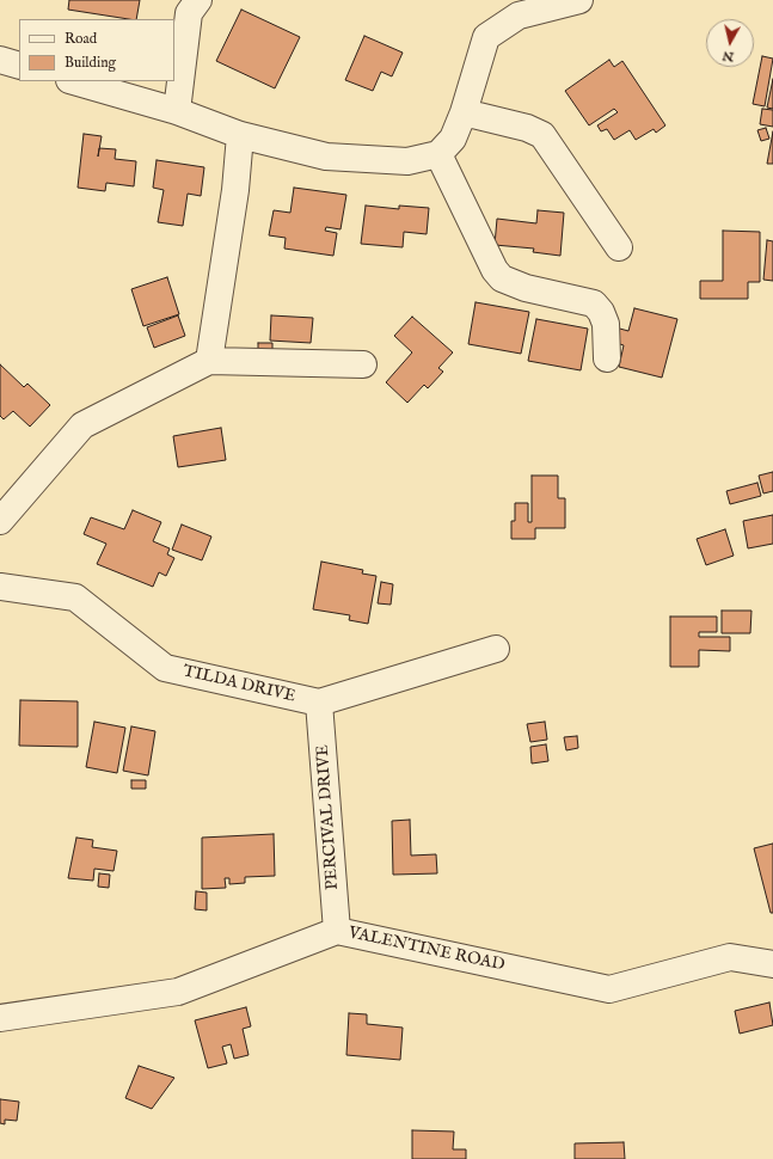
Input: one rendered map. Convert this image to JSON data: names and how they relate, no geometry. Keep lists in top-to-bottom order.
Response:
{
  "streets": {
    "street": ["TILDA DRIVE", "PERCIVAL DRIVE", "VALENTINE ROAD"]
  },
  "crossings": [
    ["TILDA DRIVE", "PERCIVAL DRIVE"],
    ["PERCIVAL DRIVE", "VALENTINE ROAD"]
  ],
  "legend": ["Road", "Building"],
  "north": "bottom"
}
